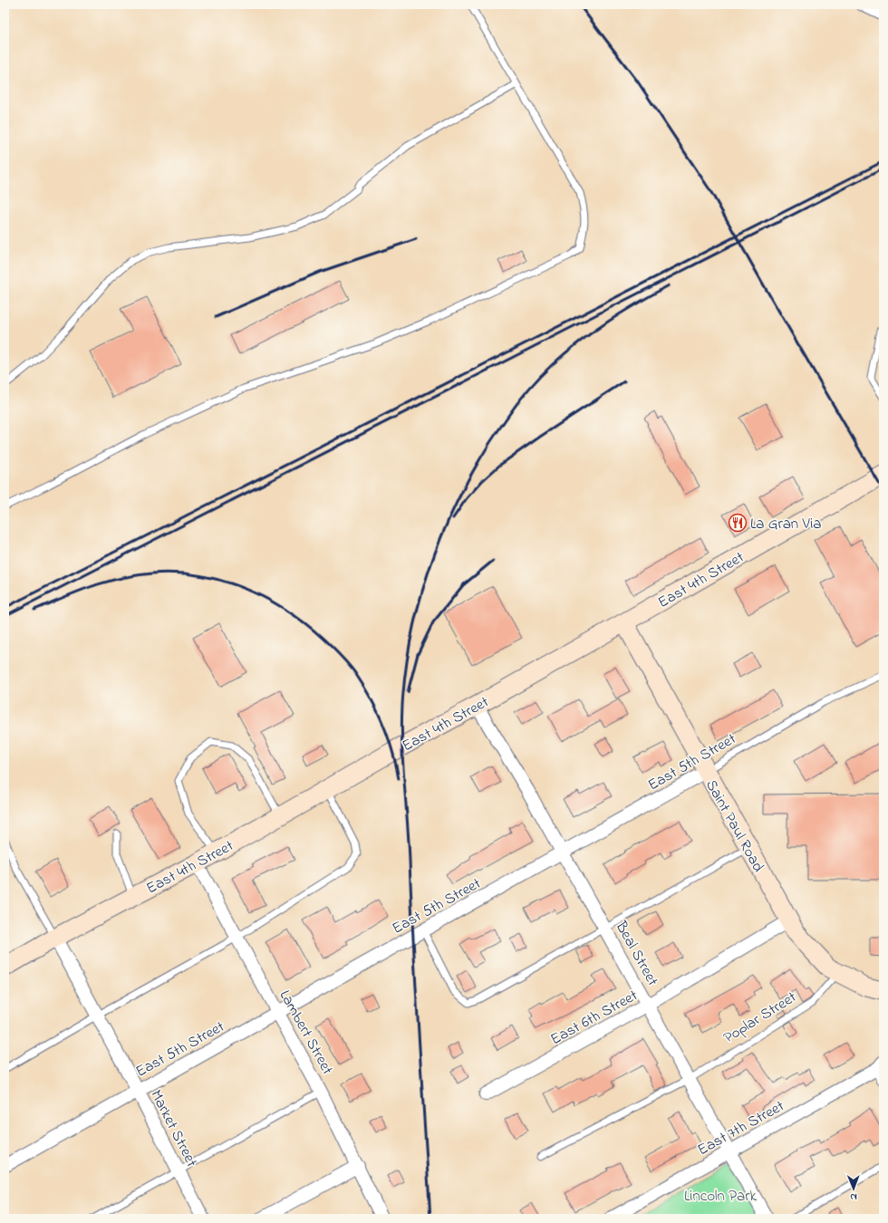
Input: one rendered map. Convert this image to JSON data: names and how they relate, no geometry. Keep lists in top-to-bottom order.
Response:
{
  "streets": {
    "main road": ["East 4th Street", "Saint Paul Road"],
    "street": [
      "East 5th Street",
      "Beal Street",
      "East 6th Street",
      "Lambert Street",
      "East 7th Street",
      "Market Street"
    ],
    "lane": ["Poplar Street"]
  },
  "crossings": [
    ["East 4th Street", "Saint Paul Road"],
    ["East 4th Street", "Beal Street"],
    ["East 4th Street", "Lambert Street"],
    ["East 4th Street", "Market Street"],
    ["East 5th Street", "Saint Paul Road"],
    ["East 5th Street", "Beal Street"],
    ["East 5th Street", "Lambert Street"],
    ["East 5th Street", "Market Street"],
    ["Saint Paul Road", "East 6th Street"],
    ["Saint Paul Road", "Poplar Street"],
    ["Beal Street", "East 6th Street"],
    ["Beal Street", "Poplar Street"],
    ["Beal Street", "East 7th Street"]
  ],
  "parks": ["Lincoln Park"],
  "places": {
    "restaurant": ["La Gran Via"]
  },
  "north": "bottom"
}
